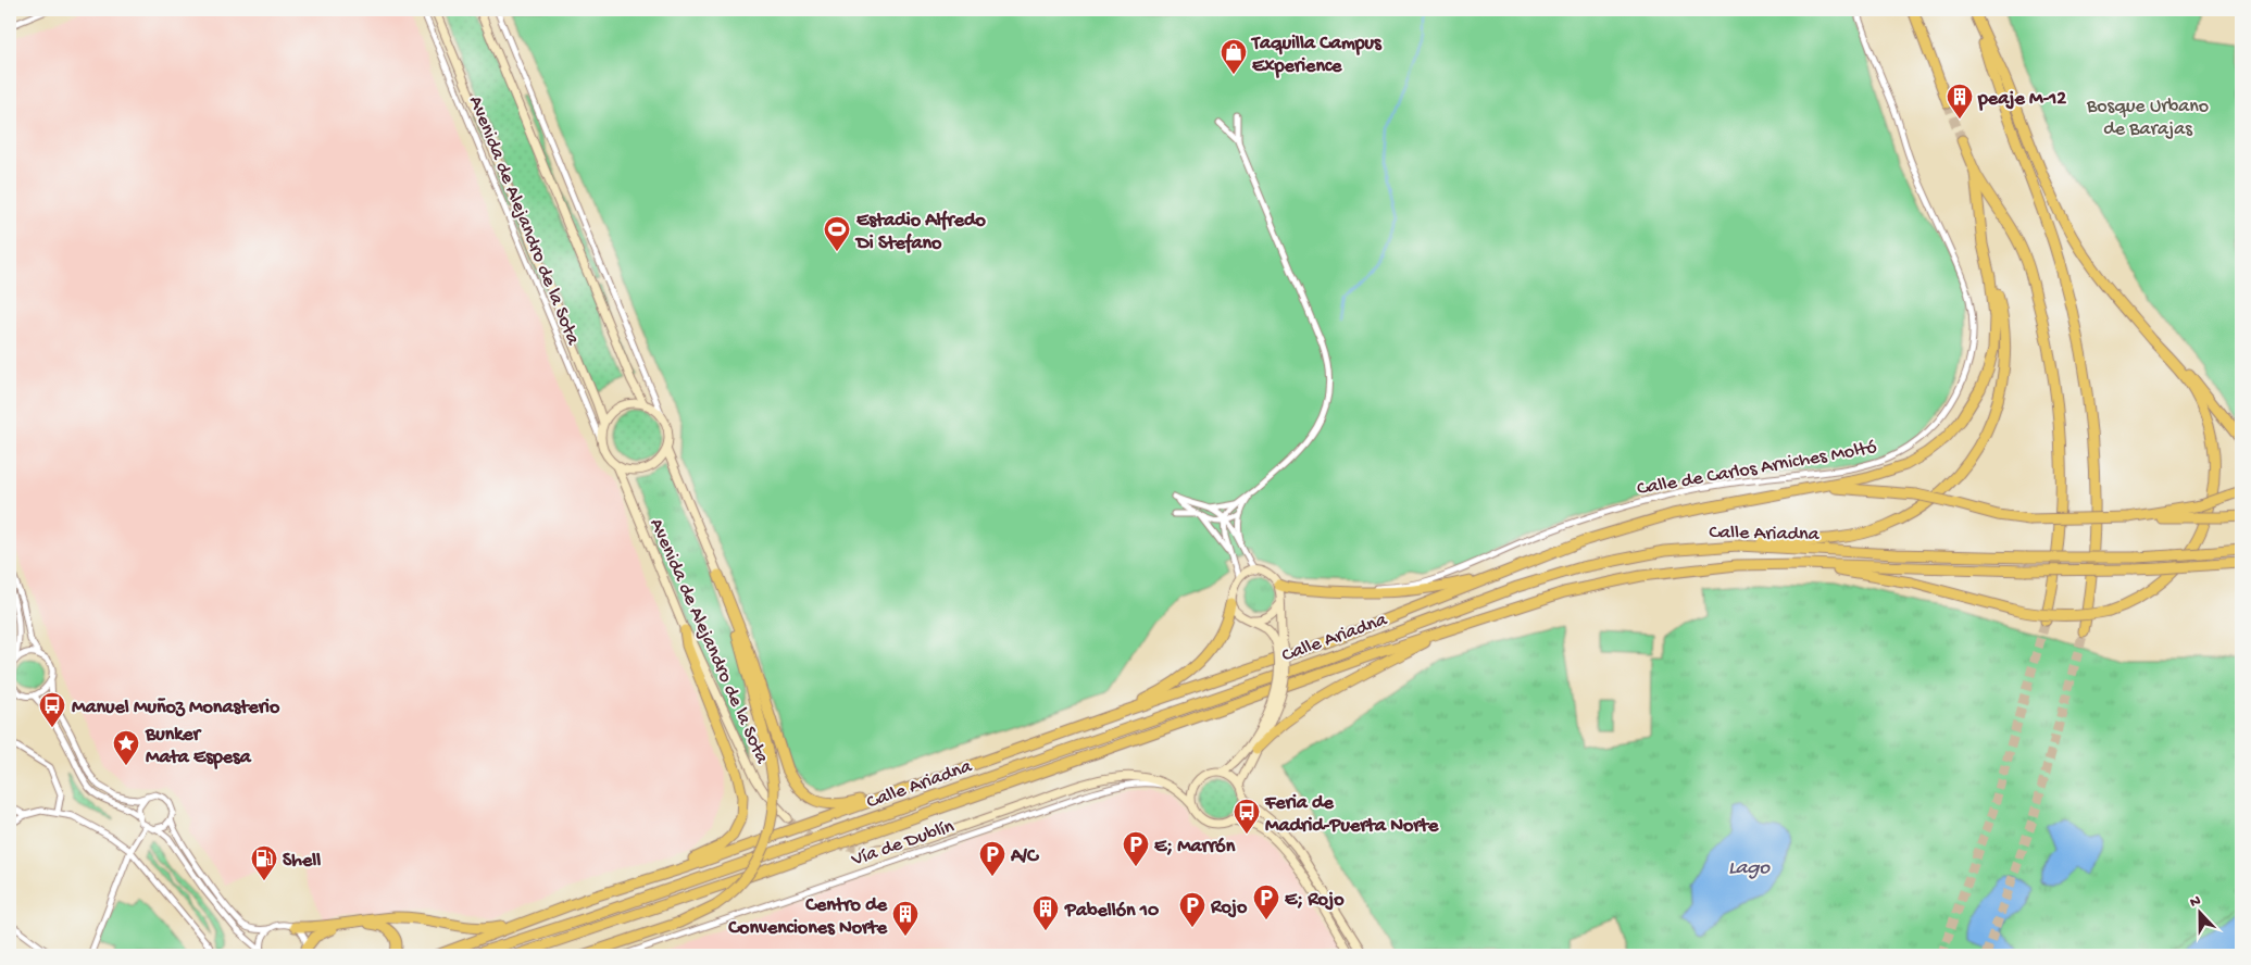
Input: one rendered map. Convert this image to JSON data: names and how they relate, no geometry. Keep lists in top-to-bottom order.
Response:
{
  "streets": {
    "highway": ["Calle Ariadna"],
    "street": ["Avenida de Alejandro de la Sota", "Calle de Carlos Arniches Moltó", "Vía de Dublín"]
  },
  "water": ["Lago"],
  "parks": ["Bosque Urbano de Barajas"],
  "places": {
    "shop": ["Taquilla Campus Experience"],
    "building": ["peaje M-12", "Pabellón 10", "Centro de Convenciones Norte"],
    "sports": ["Estadio Alfredo Di Stefano"],
    "bus stop": ["Manuel Muñoz Monasterio", "Feria de Madrid-Puerta Norte"],
    "place": ["Bunker Mata Espesa"],
    "parking": [
      "E; Marrón",
      "A/C",
      "E; Rojo",
      "Rojo"
    ],
    "fuel station": ["Shell"]
  },
  "north": "top"
}
